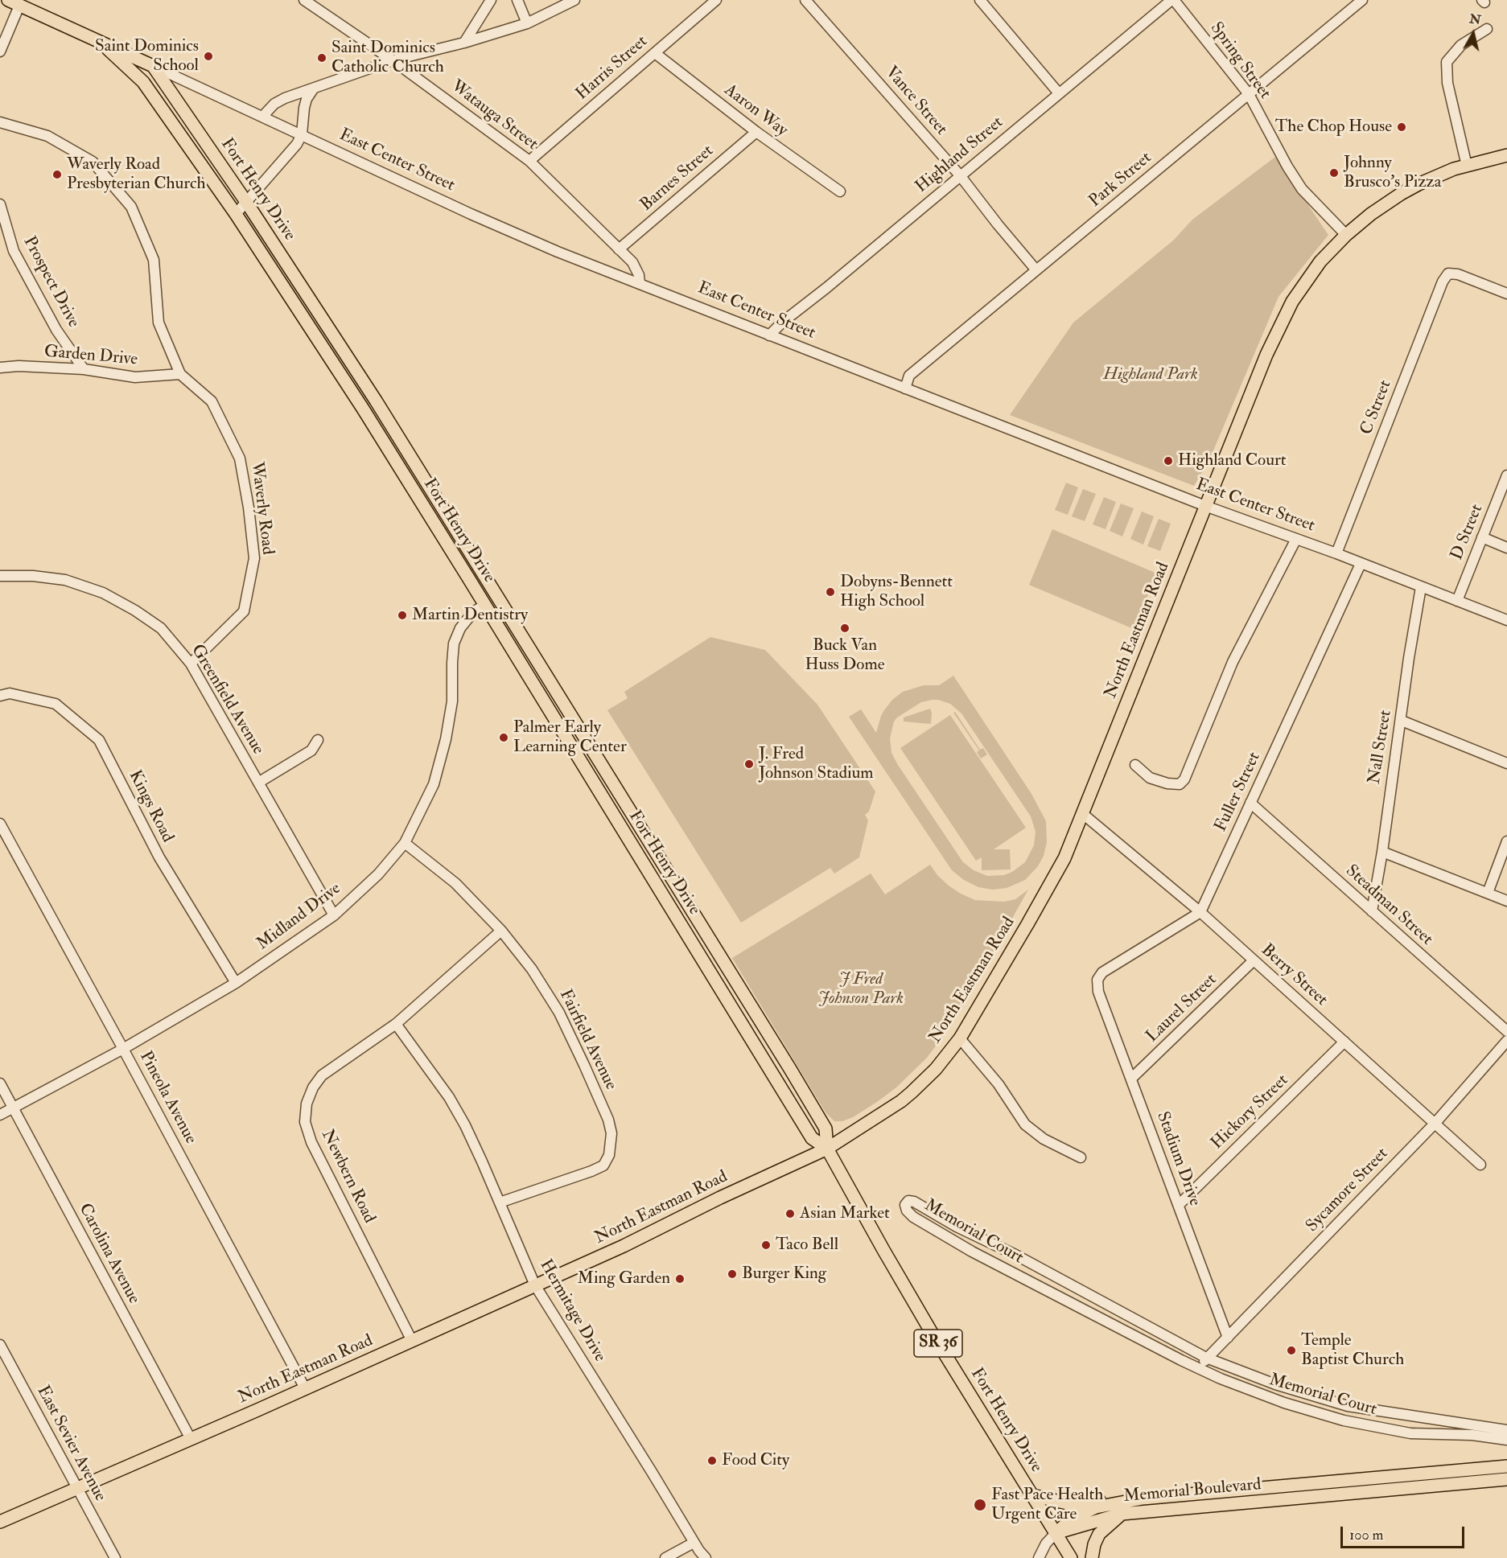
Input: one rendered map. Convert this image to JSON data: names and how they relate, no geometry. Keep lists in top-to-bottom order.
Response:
{
  "streets": {
    "main road": [
      "East Center Street",
      "Fort Henry Drive",
      "North Eastman Road",
      "SR 36",
      "Memorial Boulevard"
    ],
    "street": [
      "Spring Street",
      "Harris Street",
      "Vance Street",
      "Aaron Way",
      "Watauga Street",
      "Highland Street",
      "Barnes Street",
      "Park Street",
      "Prospect Drive",
      "Garden Drive",
      "C Street",
      "Waverly Road",
      "D Street",
      "Greenfield Avenue",
      "Nall Street",
      "Fuller Street",
      "Kings Road",
      "Steadman Street",
      "Midland Drive",
      "Berry Street",
      "Laurel Street",
      "Fairfield Avenue",
      "Pineola Avenue",
      "Hickory Street",
      "Stadium Drive",
      "Newbern Road",
      "Sycamore Street",
      "Memorial Court",
      "Carolina Avenue",
      "Hermitage Drive",
      "East Sevier Avenue"
    ]
  },
  "crossings": [
    ["Spring Street", "Highland Street"],
    ["Spring Street", "Park Street"],
    ["Spring Street", "North Eastman Road"],
    ["Harris Street", "Aaron Way"],
    ["Harris Street", "Watauga Street"],
    ["Vance Street", "Highland Street"],
    ["Vance Street", "Park Street"],
    ["Aaron Way", "Barnes Street"],
    ["Watauga Street", "East Center Street"],
    ["Watauga Street", "Barnes Street"],
    ["Highland Street", "East Center Street"],
    ["East Center Street", "Park Street"],
    ["East Center Street", "Fort Henry Drive"],
    ["East Center Street", "C Street"],
    ["East Center Street", "D Street"],
    ["East Center Street", "North Eastman Road"],
    ["East Center Street", "Nall Street"],
    ["East Center Street", "Fuller Street"],
    ["Fort Henry Drive", "North Eastman Road"],
    ["Fort Henry Drive", "Midland Drive"],
    ["Fort Henry Drive", "Memorial Boulevard"],
    ["Prospect Drive", "Garden Drive"],
    ["Garden Drive", "Waverly Road"],
    ["Waverly Road", "Greenfield Avenue"],
    ["North Eastman Road", "Berry Street"],
    ["North Eastman Road", "Pineola Avenue"],
    ["North Eastman Road", "Newbern Road"],
    ["North Eastman Road", "Carolina Avenue"],
    ["North Eastman Road", "Hermitage Drive"],
    ["North Eastman Road", "East Sevier Avenue"],
    ["Greenfield Avenue", "Midland Drive"],
    ["Nall Street", "Steadman Street"],
    ["Fuller Street", "Steadman Street"],
    ["Fuller Street", "Berry Street"],
    ["Fuller Street", "Stadium Drive"],
    ["Kings Road", "Midland Drive"],
    ["Midland Drive", "Fairfield Avenue"],
    ["Midland Drive", "Pineola Avenue"],
    ["Midland Drive", "Carolina Avenue"],
    ["Berry Street", "Laurel Street"],
    ["Berry Street", "Hickory Street"],
    ["Berry Street", "Stadium Drive"],
    ["Berry Street", "Sycamore Street"],
    ["Laurel Street", "Stadium Drive"],
    ["Fairfield Avenue", "Newbern Road"],
    ["Fairfield Avenue", "Hermitage Drive"],
    ["Hickory Street", "Stadium Drive"],
    ["Stadium Drive", "Sycamore Street"],
    ["Newbern Road", "Hermitage Drive"],
    ["Sycamore Street", "Memorial Court"]
  ],
  "parks": ["Highland Park", "J Fred Johnson Park"],
  "places": [
    "Saint Dominics School",
    "Saint Dominics Catholic Church",
    "The Chop House",
    "Johnny Brusco's Pizza",
    "Waverly Road Presbyterian Church",
    "Highland Court",
    "Dobyns-Bennett High School",
    "Martin Dentistry",
    "Buck Van Huss Dome",
    "Palmer Early Learning Center",
    "J. Fred Johnson Stadium",
    "Asian Market",
    "Taco Bell",
    "Burger King",
    "Ming Garden",
    "Temple Baptist Church",
    "Food City",
    "Fast Pace Health Urgent Care"
  ],
  "scale_bar": "100 m",
  "north": "top"
}
